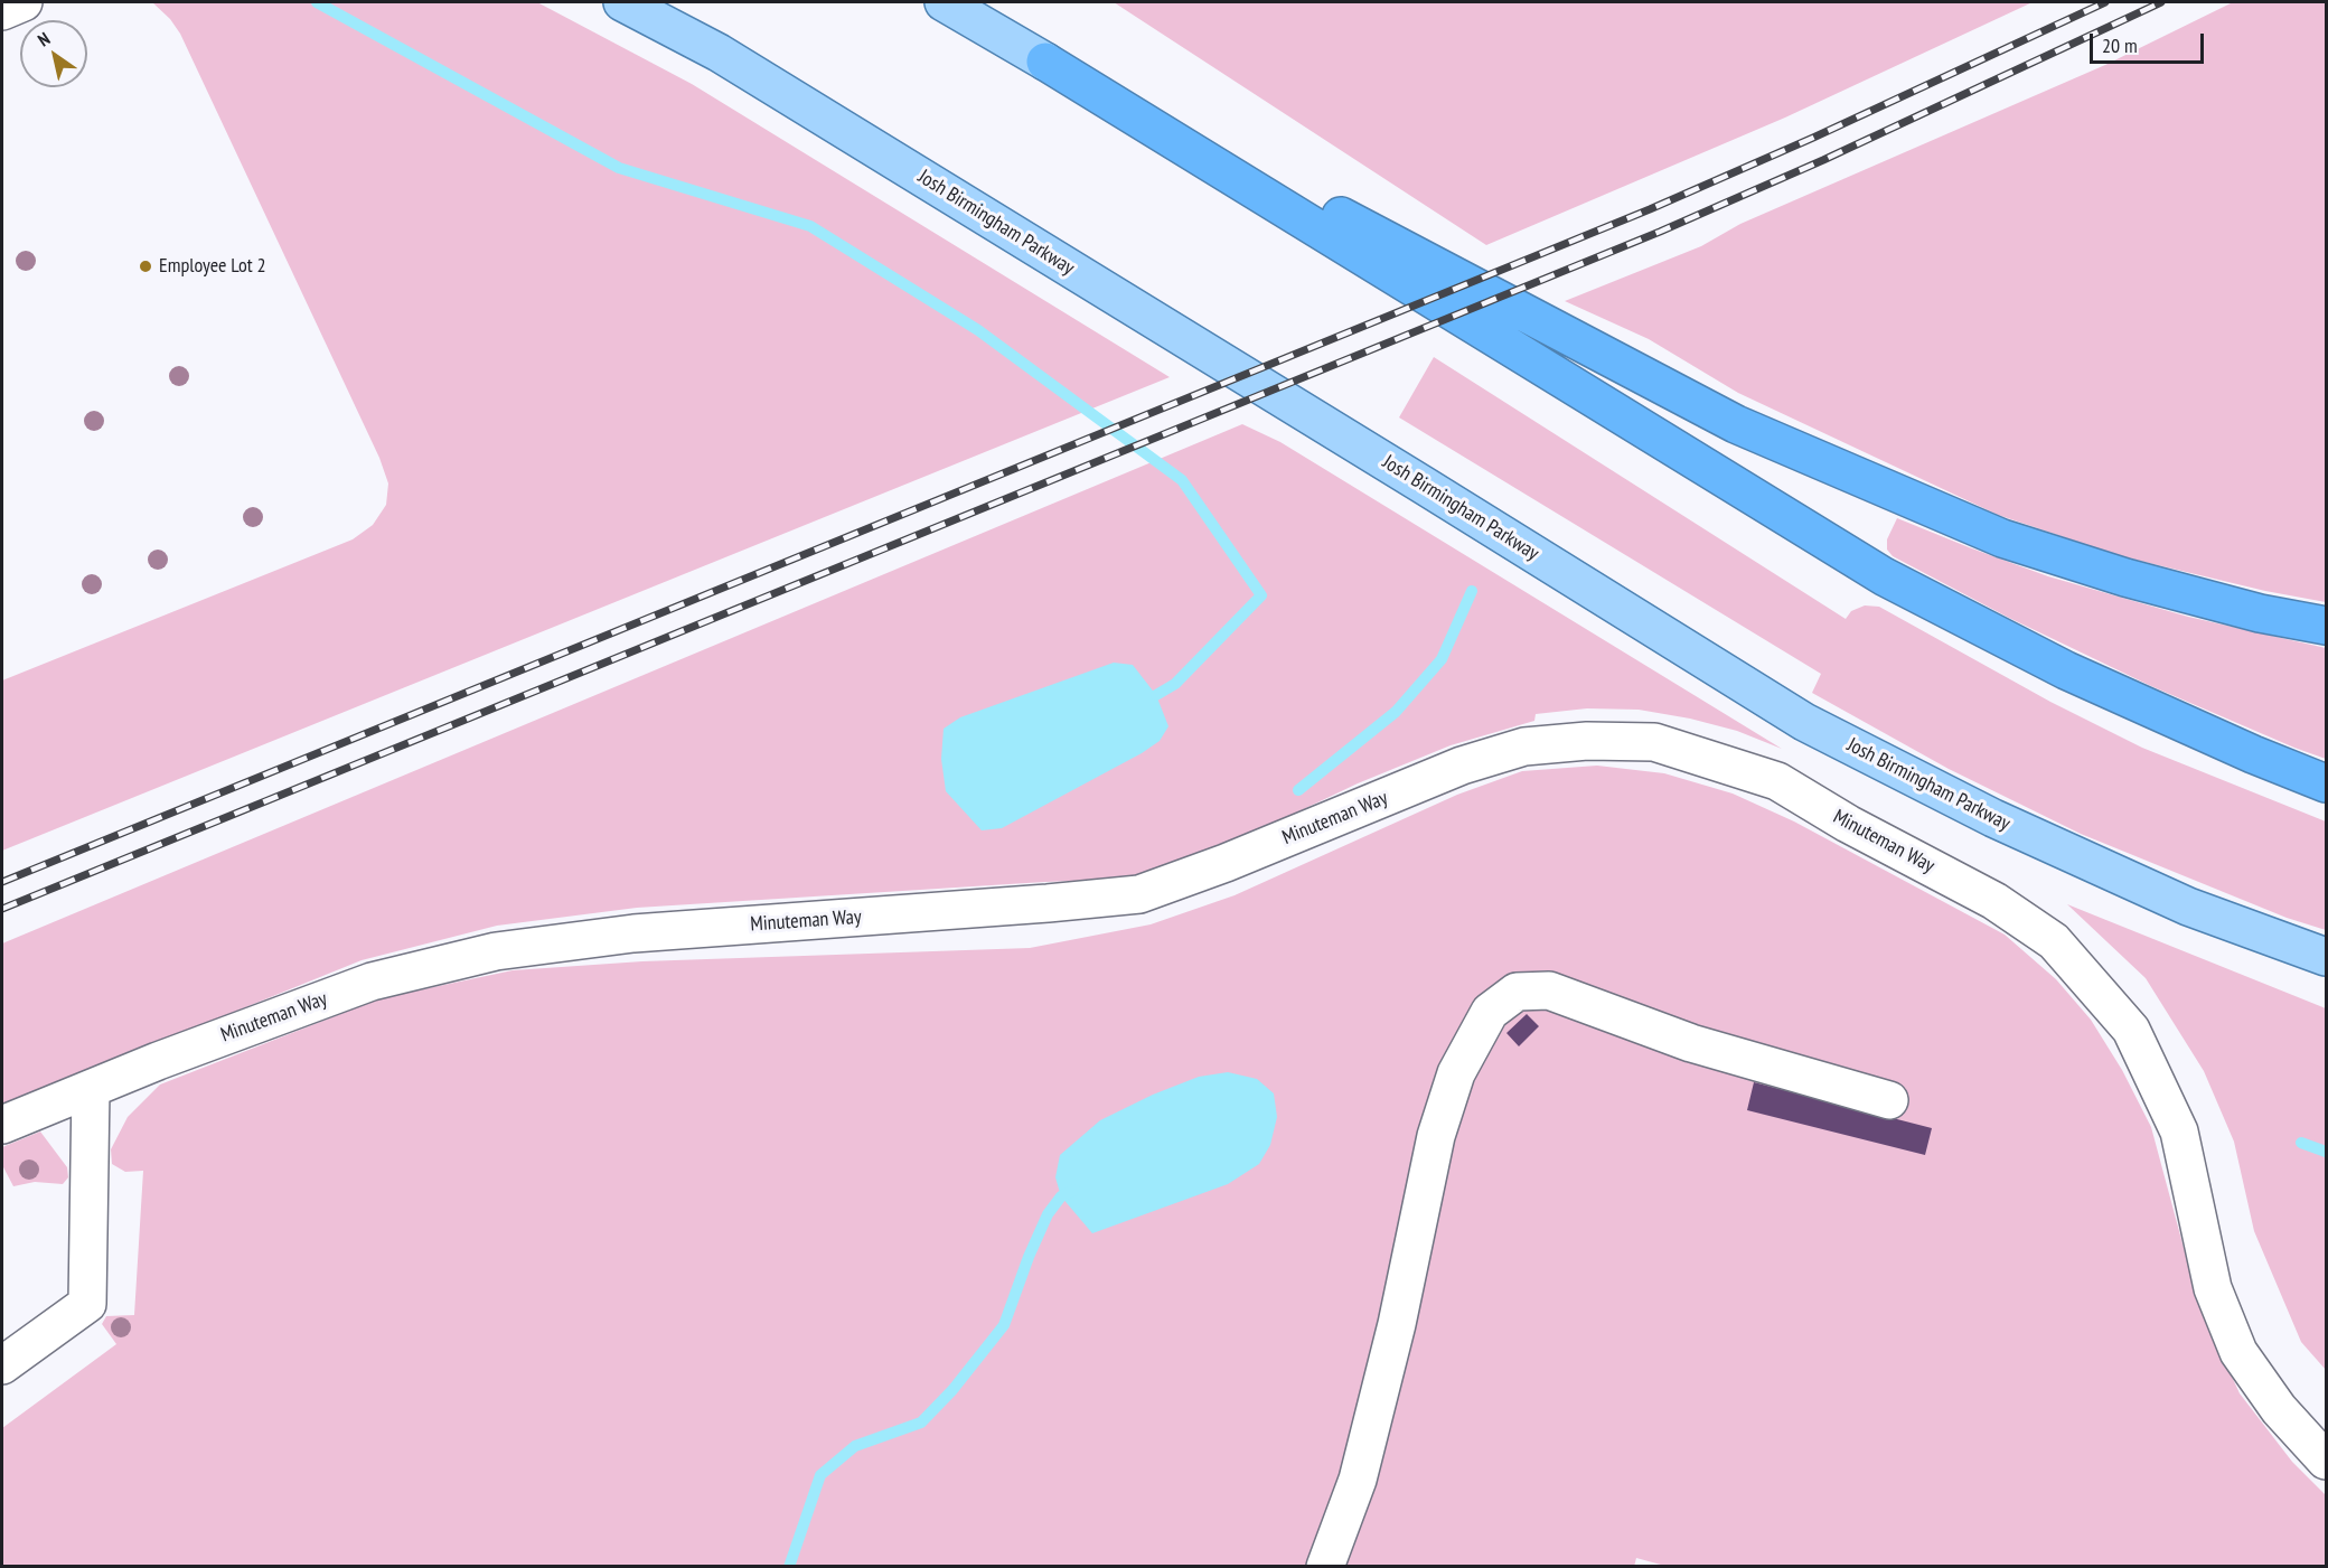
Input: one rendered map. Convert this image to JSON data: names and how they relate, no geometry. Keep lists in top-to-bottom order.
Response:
{
  "streets": {
    "main road": ["Josh Birmingham Parkway"],
    "street": ["Minuteman Way"]
  },
  "places": ["Employee Lot 2"],
  "scale_bar": "20 m",
  "north": "top left"
}
